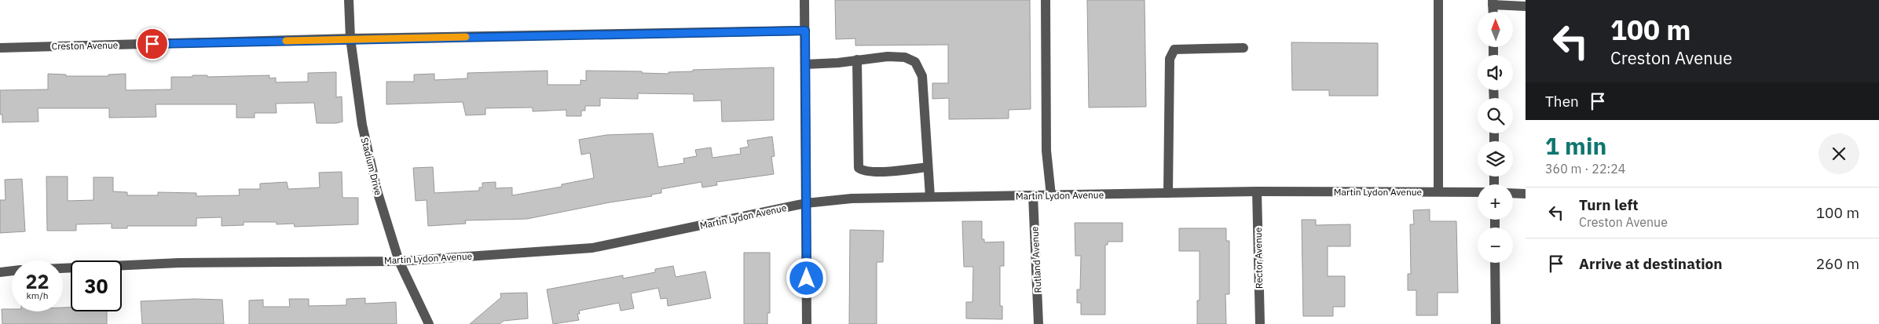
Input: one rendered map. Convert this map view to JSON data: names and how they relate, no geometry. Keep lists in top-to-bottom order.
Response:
{
  "streets": {
    "street": [
      "Creston Avenue",
      "Stadium Drive",
      "Martin Lydon Avenue",
      "Rector Avenue",
      "Rutland Avenue"
    ]
  },
  "crossings": [
    ["Creston Avenue", "Stadium Drive"],
    ["Stadium Drive", "Martin Lydon Avenue"],
    ["Martin Lydon Avenue", "Rector Avenue"],
    ["Martin Lydon Avenue", "Rutland Avenue"]
  ],
  "north": "top",
  "page": {
    "turn": ["100 m", "Creston Avenue"],
    "map_buttons": ["+", "−"],
    "then": "Then",
    "heading": ["1 min", "360 m · 22:24"],
    "list": [
      {
        "name": "Turn left",
        "note": "Creston Avenue",
        "value": "100 m"
      },
      {
        "name": "Arrive at destination",
        "value": "260 m"
      }
    ],
    "speed": "22 km/h",
    "limit": "30"
  }
}
